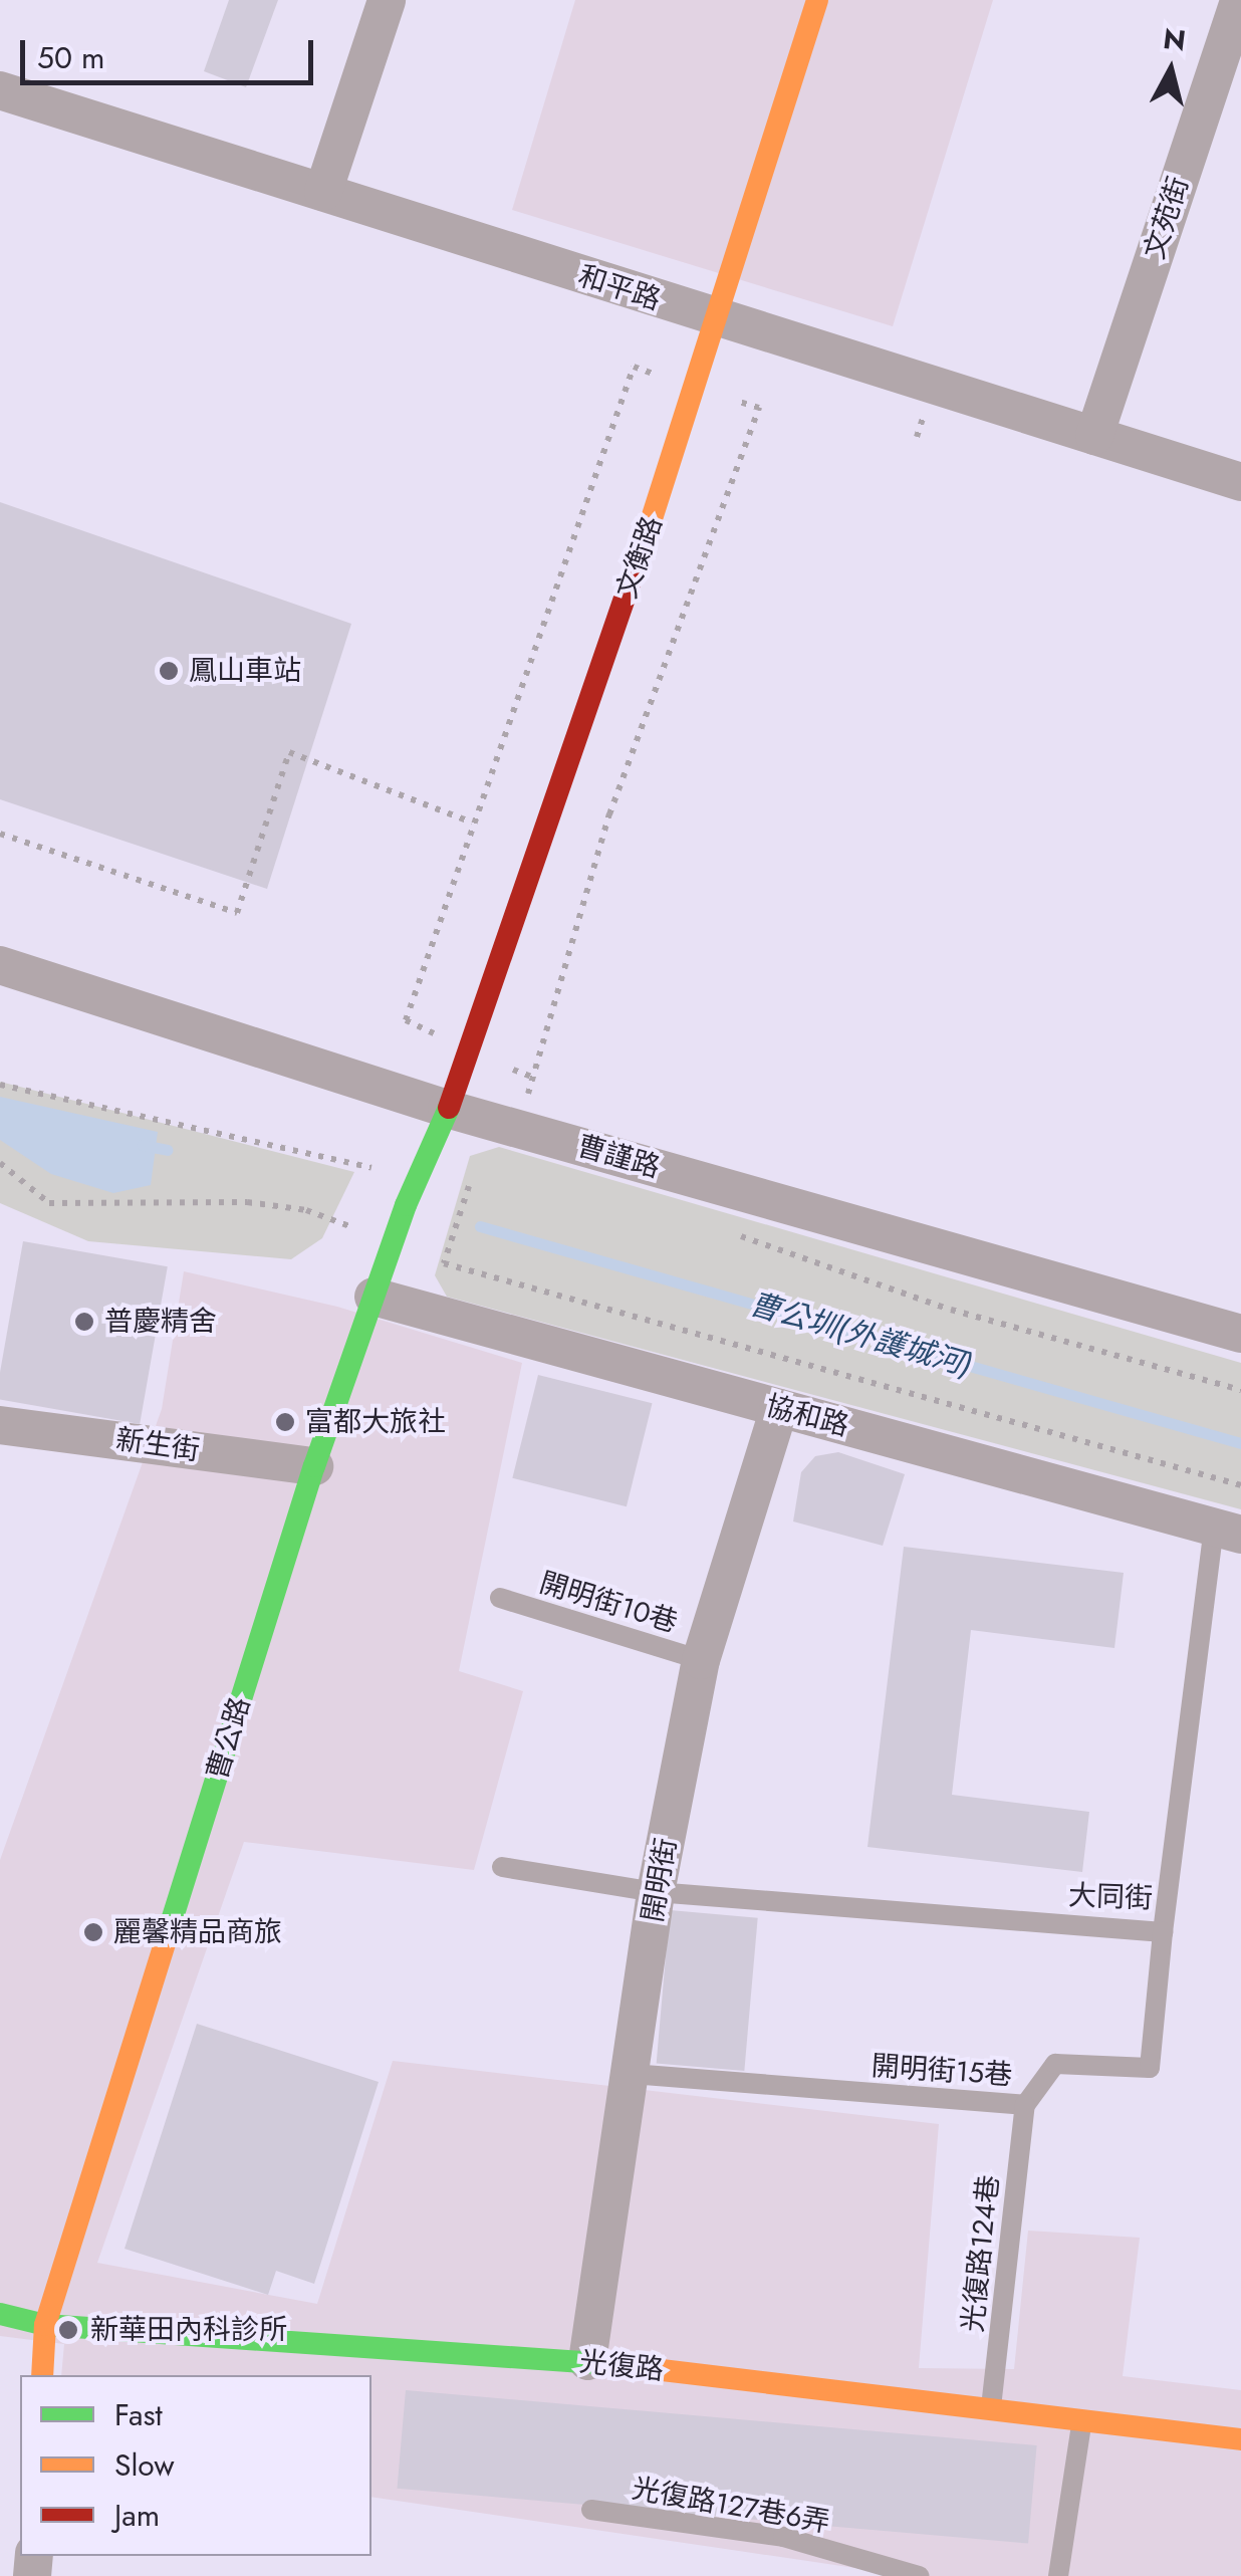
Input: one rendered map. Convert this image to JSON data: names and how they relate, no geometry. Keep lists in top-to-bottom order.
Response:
{
  "streets": {
    "street": [
      "文苑街",
      "和平路",
      "文衡路",
      "曹謹路",
      "協和路",
      "新生街",
      "曹公路",
      "開明街",
      "光復路"
    ],
    "lane": [
      "開明街10巷",
      "大同街",
      "開明街15巷",
      "光復路124巷",
      "光復路127巷6弄"
    ]
  },
  "crossings": [
    ["文苑街", "和平路"],
    ["和平路", "文衡路"],
    ["文衡路", "曹謹路"],
    ["文衡路", "曹公路"],
    ["曹謹路", "曹公路"],
    ["協和路", "曹公路"],
    ["協和路", "開明街"],
    ["協和路", "大同街"],
    ["新生街", "曹公路"],
    ["開明街10巷", "開明街"],
    ["曹公路", "光復路"],
    ["開明街", "大同街"],
    ["開明街", "開明街15巷"],
    ["開明街", "光復路"],
    ["大同街", "開明街15巷"],
    ["開明街15巷", "光復路124巷"],
    ["光復路124巷", "光復路"]
  ],
  "water": ["曹公圳(外護城河)"],
  "places": [
    "鳳山車站",
    "普慶精舍",
    "富都大旅社",
    "麗馨精品商旅",
    "新華田內科診所"
  ],
  "legend": ["Fast", "Slow", "Jam"],
  "scale_bar": "50 m",
  "north": "top"
}
